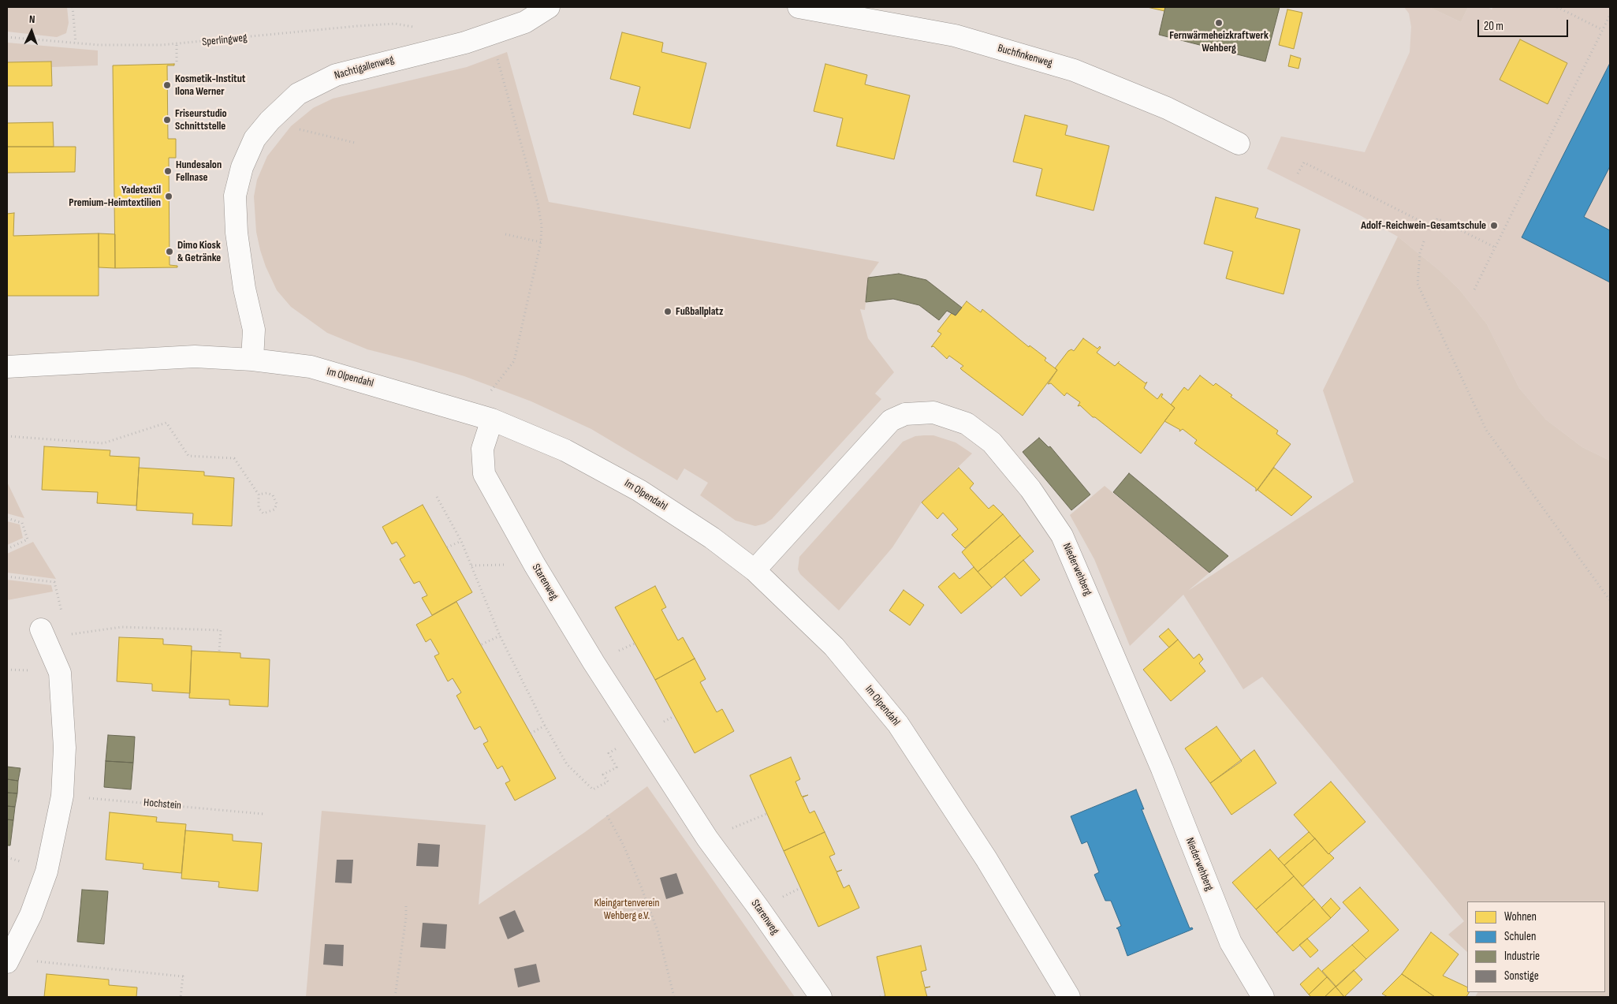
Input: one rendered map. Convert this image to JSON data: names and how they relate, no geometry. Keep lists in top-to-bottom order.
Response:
{
  "streets": {
    "street": [
      "Buchfinkenweg",
      "Nachtigallenweg",
      "Im Olpendahl",
      "Niederwehberg",
      "Starenweg"
    ],
    "path": ["Sperlingweg", "Hochstein"]
  },
  "crossings": [
    ["Sperlingweg", "Nachtigallenweg"],
    ["Nachtigallenweg", "Im Olpendahl"],
    ["Im Olpendahl", "Niederwehberg"],
    ["Im Olpendahl", "Starenweg"]
  ],
  "parks": ["Kleingartenverein Wehberg e.V."],
  "places": [
    "Fernwärmeheizkraftwerk Wehberg",
    "Kosmetik-Institut Ilona Werner",
    "Friseurstudio Schnittstelle",
    "Hundesalon Fellnase",
    "Yadetextil Premium-Heimtextilien",
    "Adolf-Reichwein-Gesamtschule",
    "Dimo Kiosk & Getränke",
    "Fußballplatz"
  ],
  "legend": [
    "Wohnen",
    "Schulen",
    "Industrie",
    "Sonstige"
  ],
  "scale_bar": "20 m",
  "north": "top"
}
